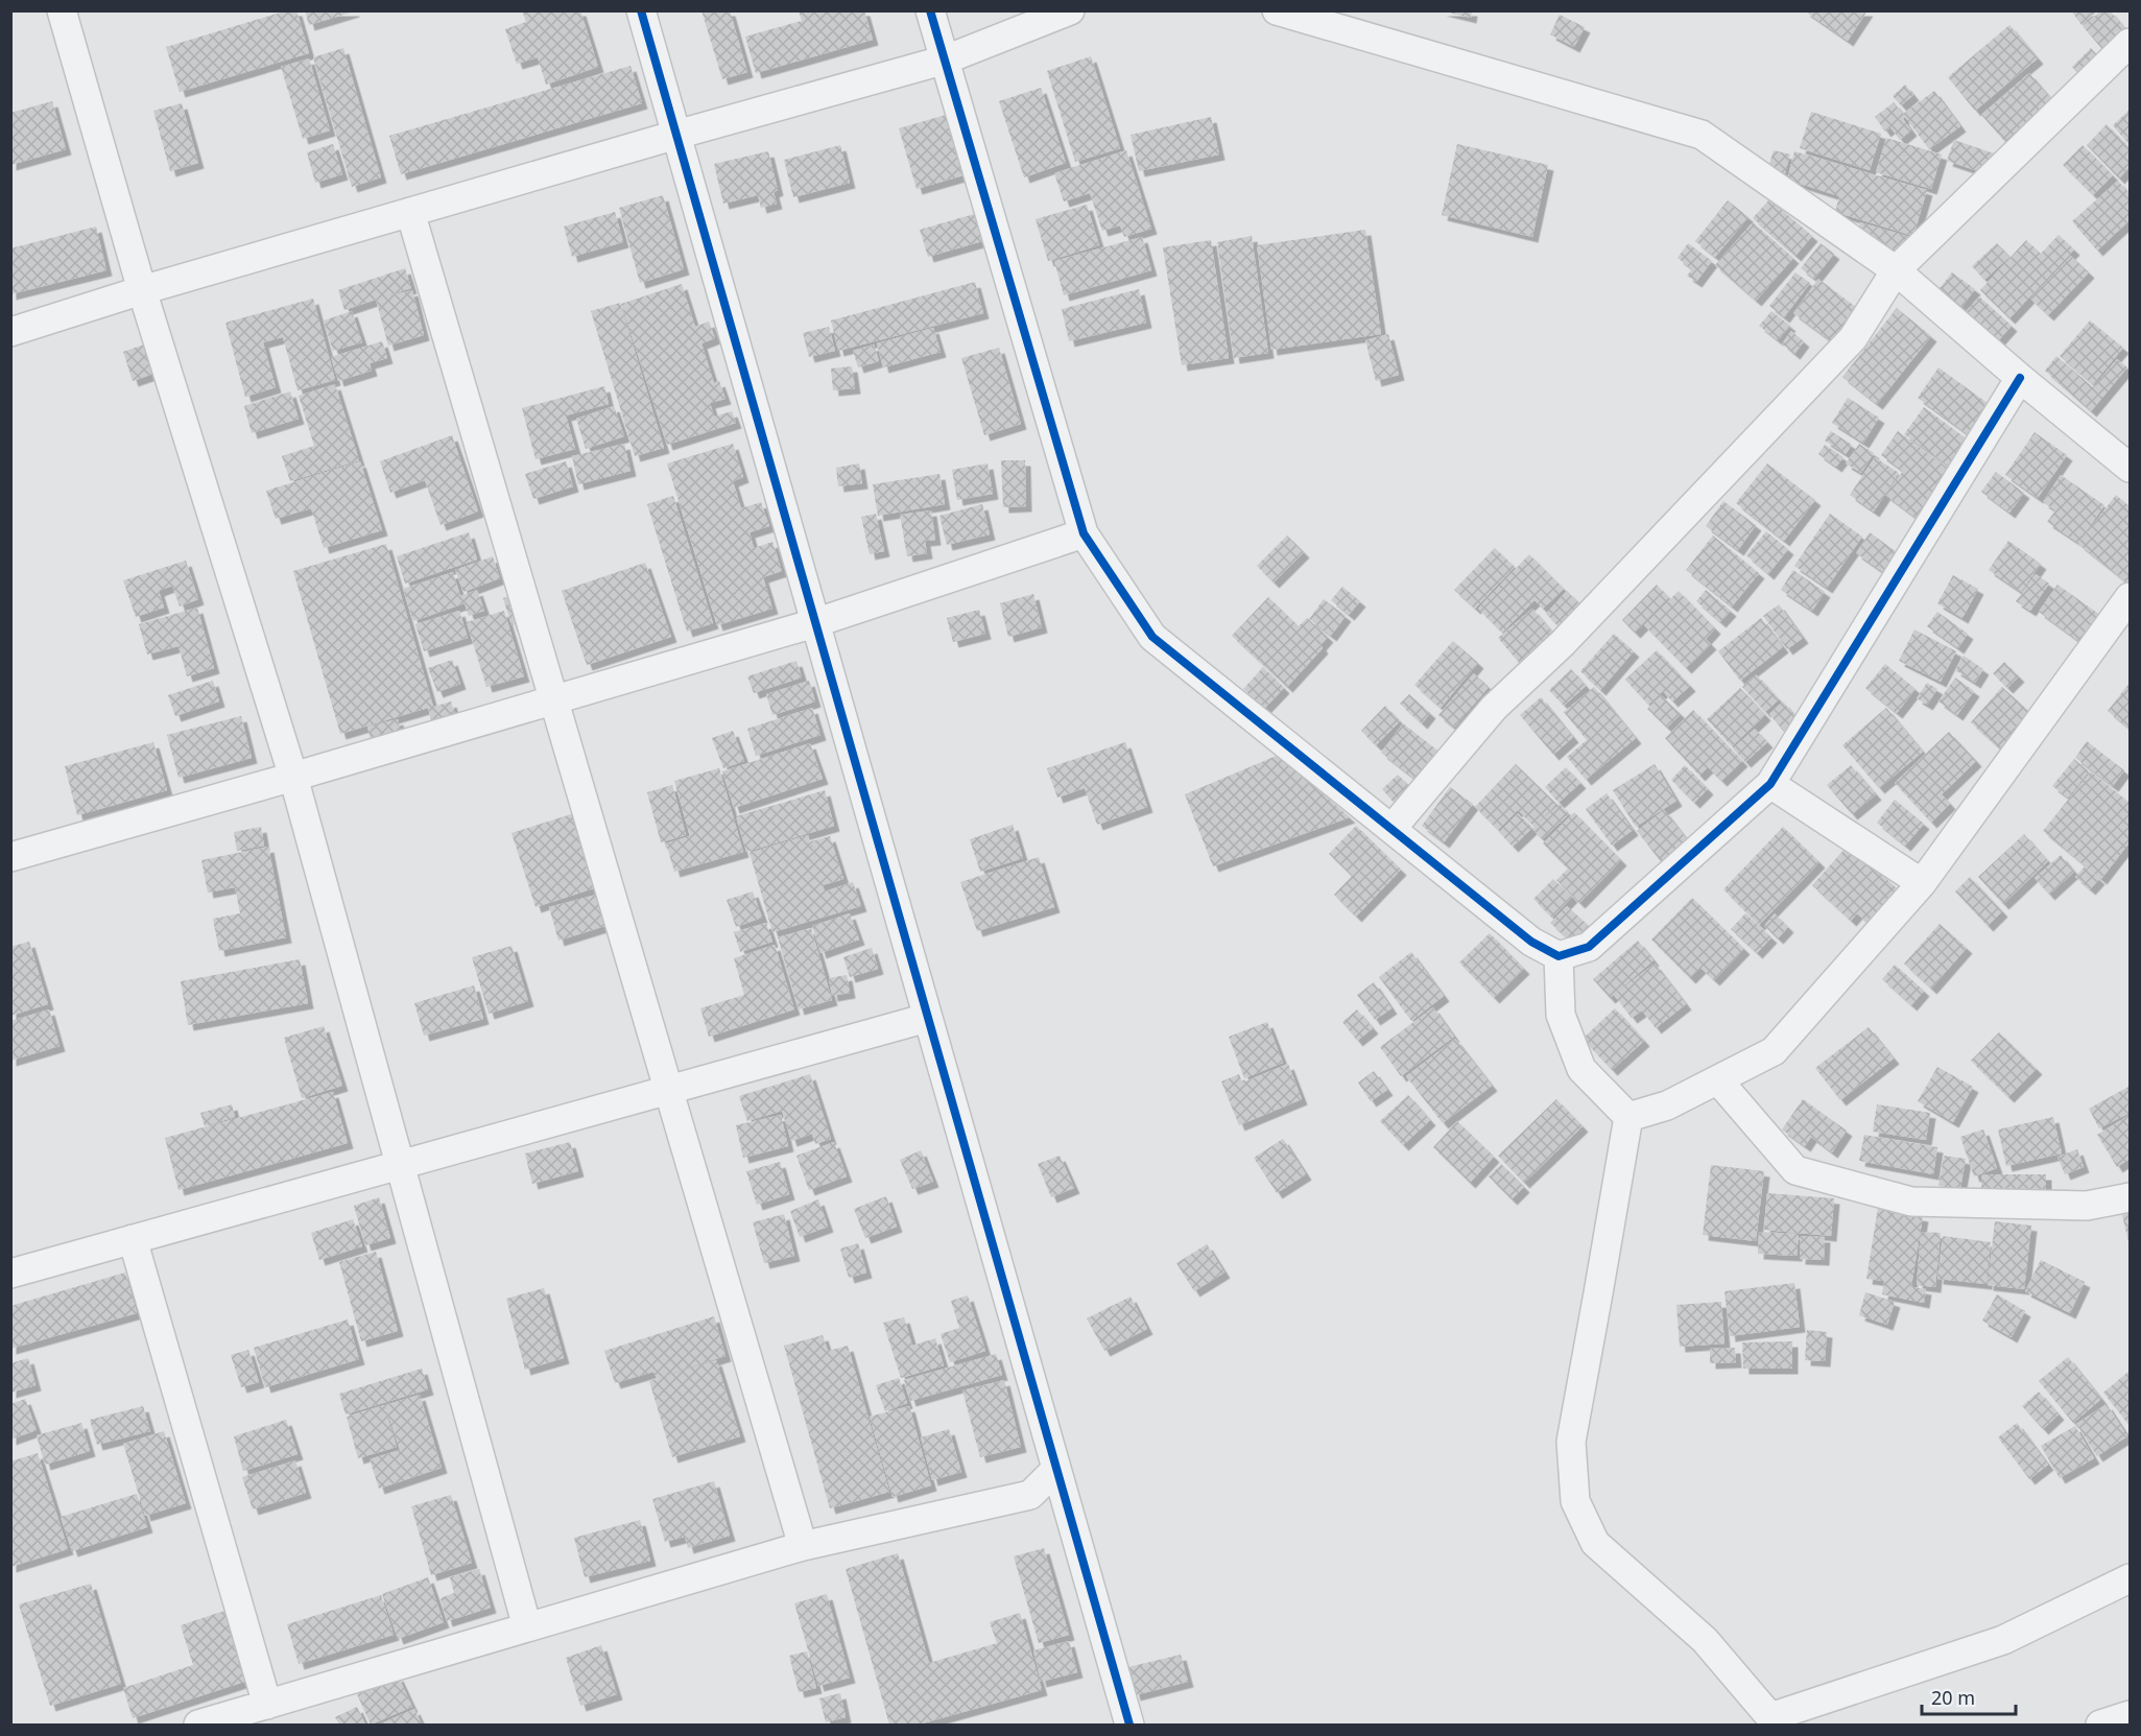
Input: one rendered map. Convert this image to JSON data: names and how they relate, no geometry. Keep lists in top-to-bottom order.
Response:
{
  "scale_bar": "20 m"
}
